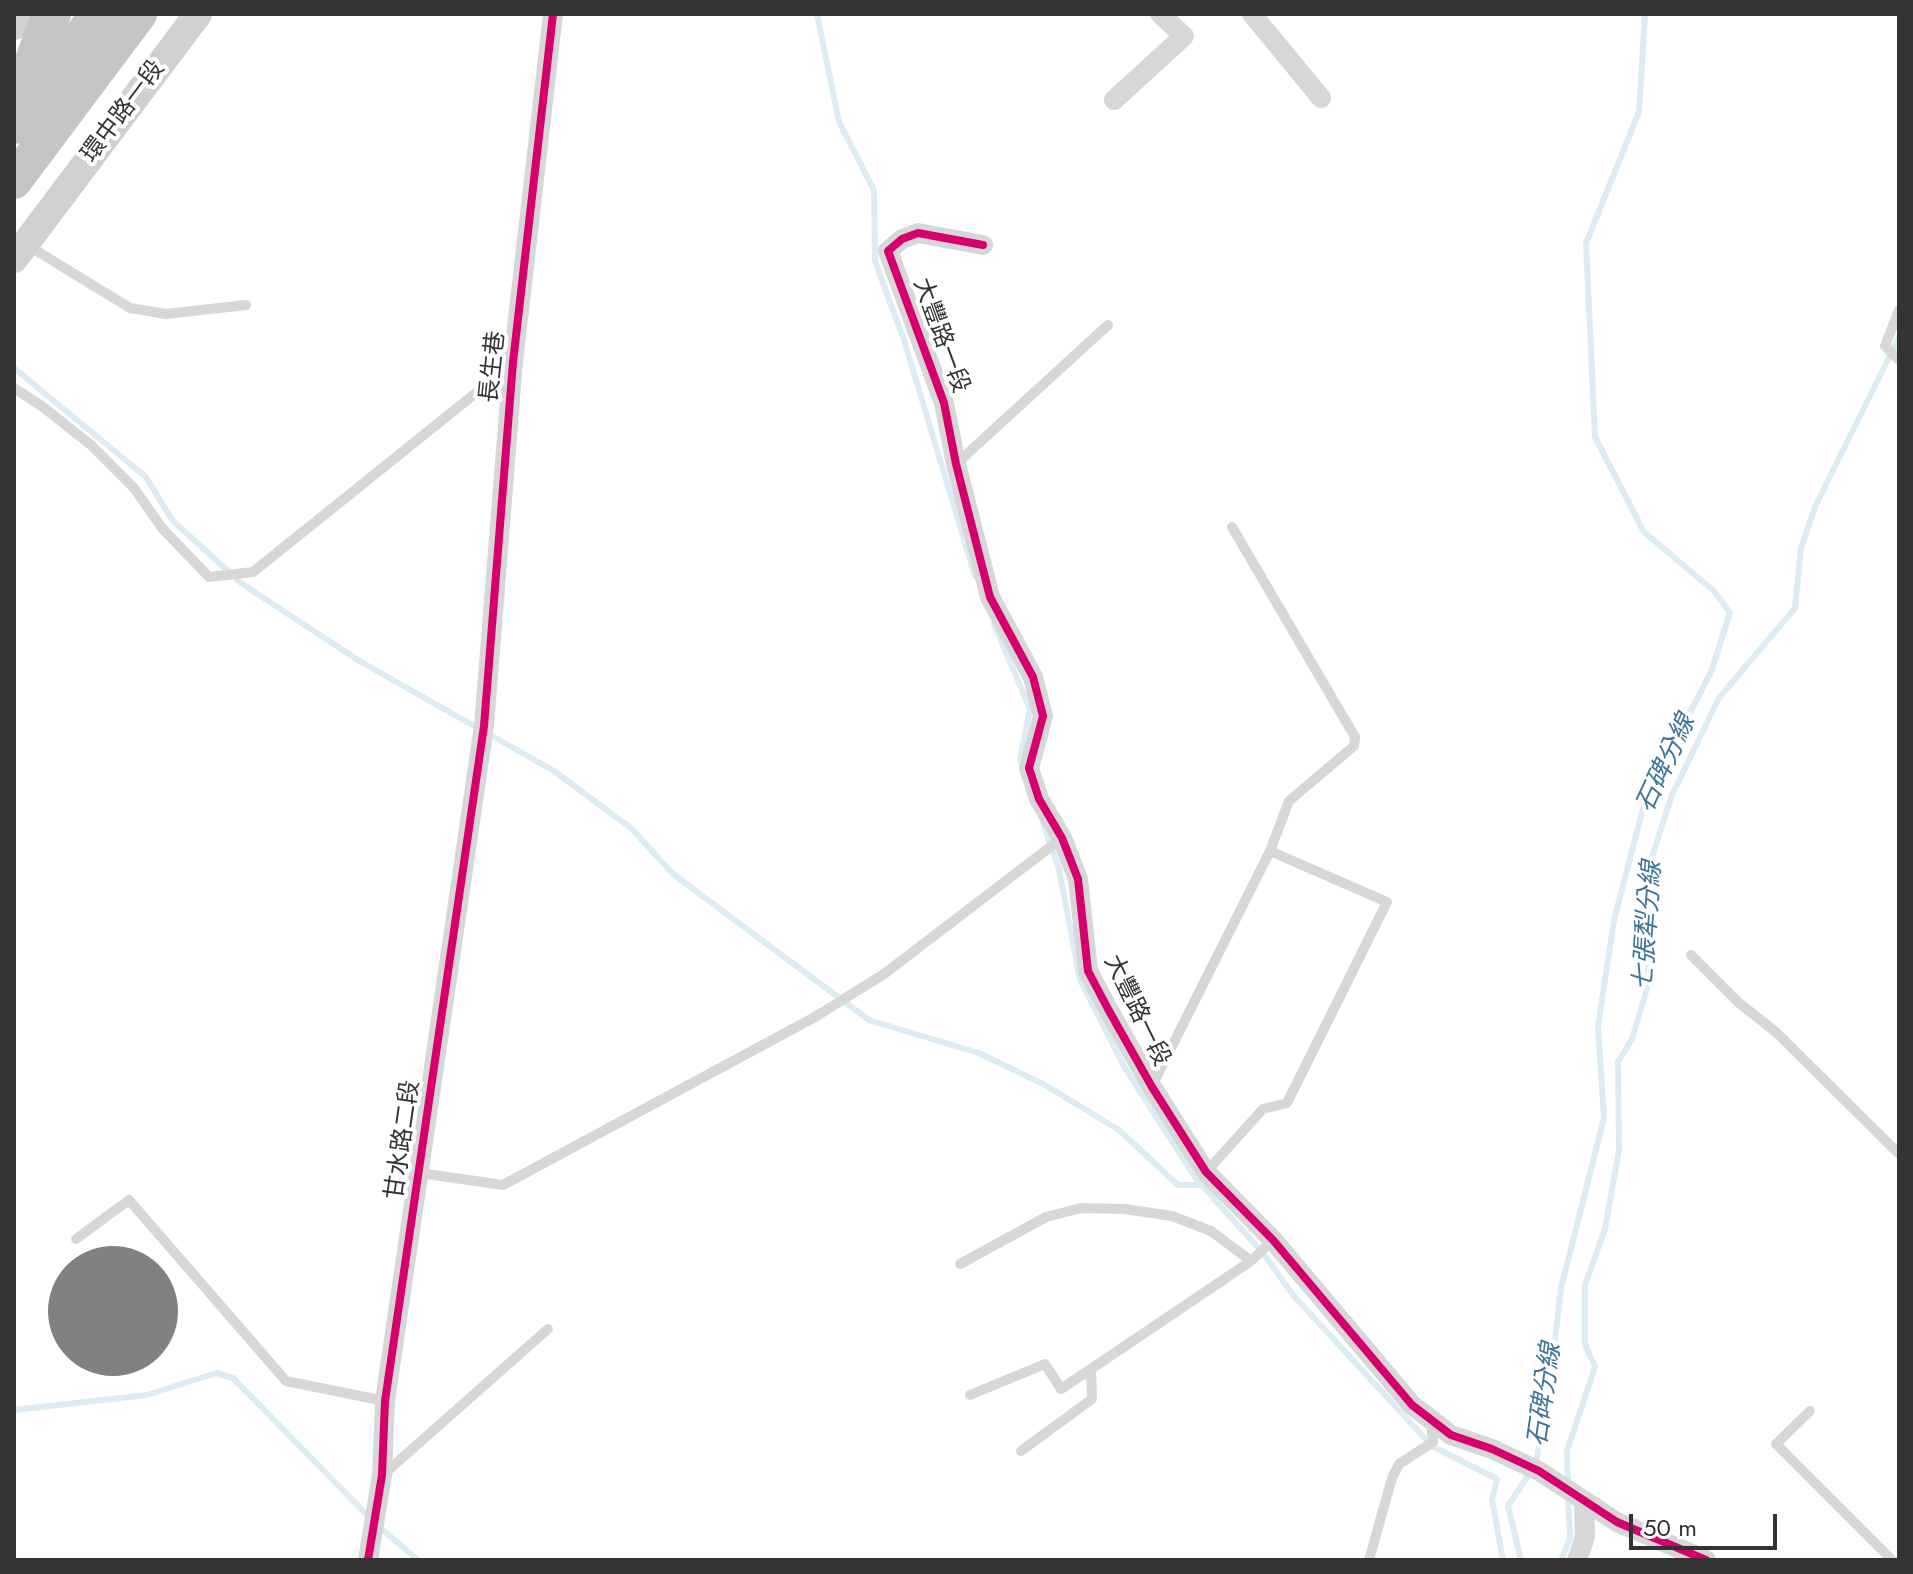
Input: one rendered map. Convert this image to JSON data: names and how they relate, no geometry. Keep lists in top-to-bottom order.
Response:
{
  "streets": {
    "street": [
      "環中路一段",
      "大豐路一段",
      "長生巷",
      "甘水路二段"
    ]
  },
  "crossings": [
    ["長生巷", "甘水路二段"]
  ],
  "water": ["石碑分線", "七張犁分線"],
  "scale_bar": "50 m"
}
